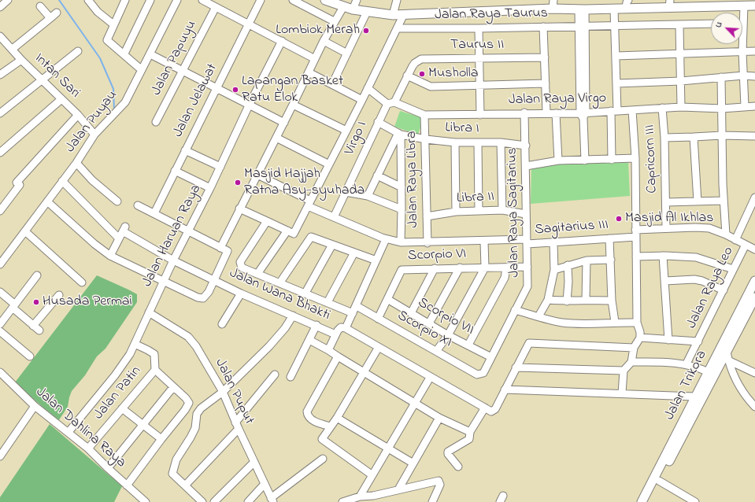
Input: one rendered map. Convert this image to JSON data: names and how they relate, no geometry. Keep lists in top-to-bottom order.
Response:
{
  "streets": {
    "main road": ["Jalan Trikora"],
    "street": [
      "Jalan Raya Taurus",
      "Taurus II",
      "Jalan Papuyu",
      "Intan Sari",
      "Jalan Raya Virgo",
      "Jalan Jelawat",
      "Jalan Puyau",
      "Libra I",
      "Virgo I",
      "Capricorn III",
      "Jalan Raya Libra",
      "Libra II",
      "Jalan Raya Sagitarius",
      "Sagitarius III",
      "Jalan Haruan Raya",
      "Scorpio VI",
      "Jalan Raya Leo",
      "Jalan Wana Bhakti",
      "Scorpio VII",
      "Scorpio XI",
      "Jalan Puput",
      "Jalan Patin",
      "Jalan Dahlina Raya"
    ]
  },
  "crossings": [
    ["Taurus II", "Virgo I"],
    ["Intan Sari", "Jalan Puyau"],
    ["Jalan Raya Virgo", "Virgo I"],
    ["Jalan Raya Virgo", "Capricorn III"],
    ["Jalan Raya Virgo", "Jalan Raya Libra"],
    ["Jalan Raya Virgo", "Jalan Raya Sagitarius"],
    ["Libra I", "Jalan Raya Libra"],
    ["Libra I", "Jalan Raya Sagitarius"],
    ["Virgo I", "Sagitarius III"],
    ["Capricorn III", "Sagitarius III"],
    ["Jalan Raya Libra", "Libra II"],
    ["Jalan Raya Libra", "Sagitarius III"],
    ["Libra II", "Jalan Raya Sagitarius"],
    ["Jalan Raya Sagitarius", "Sagitarius III"],
    ["Jalan Raya Sagitarius", "Scorpio VI"],
    ["Jalan Raya Sagitarius", "Scorpio VII"],
    ["Jalan Raya Sagitarius", "Scorpio XI"],
    ["Sagitarius III", "Jalan Raya Leo"],
    ["Jalan Haruan Raya", "Jalan Wana Bhakti"],
    ["Jalan Haruan Raya", "Jalan Puput"],
    ["Jalan Haruan Raya", "Jalan Dahlina Raya"],
    ["Scorpio VI", "Scorpio VII"],
    ["Scorpio VI", "Scorpio XI"],
    ["Jalan Patin", "Jalan Dahlina Raya"]
  ],
  "places": [
    "Lombiok Merah",
    "Musholla",
    "Lapangan Basket Ratu Elok",
    "Masjid Hajjah Ratna Asy-syuhada",
    "Masjid Al Ikhlas",
    "Husada Permai"
  ],
  "north": "top left"
}
